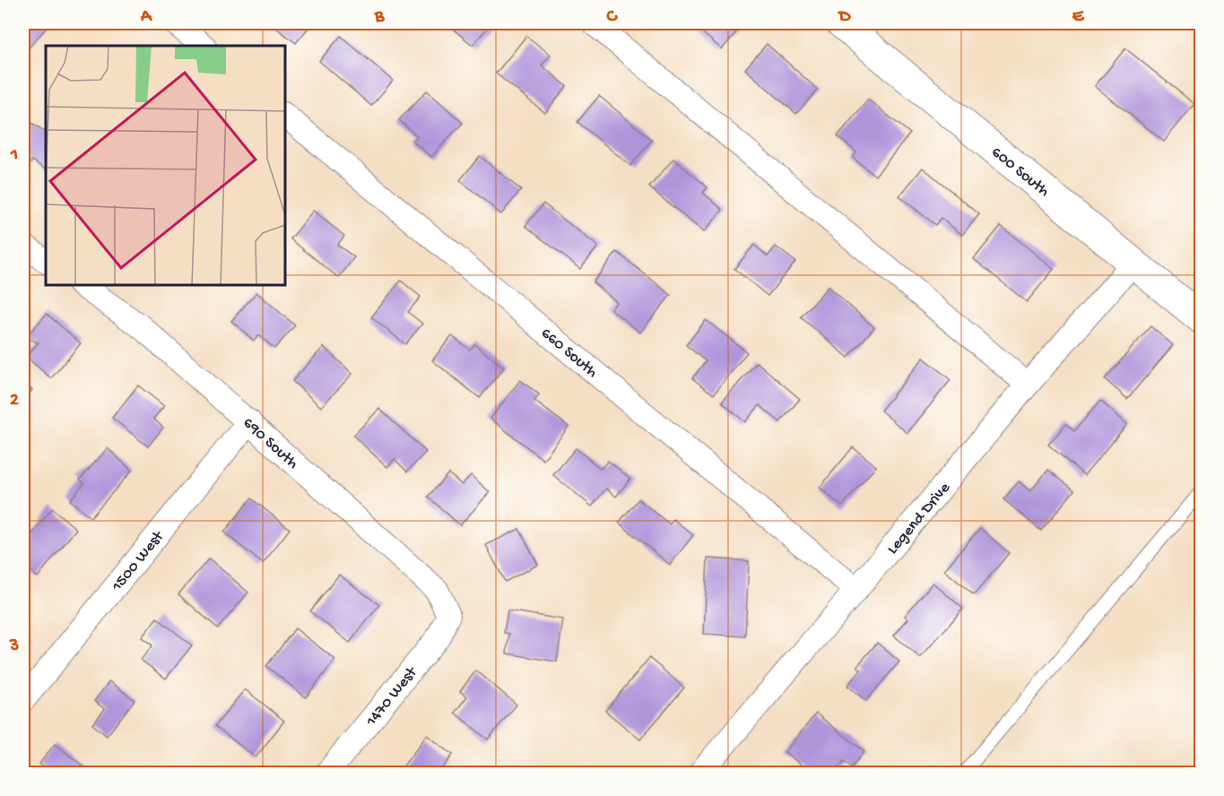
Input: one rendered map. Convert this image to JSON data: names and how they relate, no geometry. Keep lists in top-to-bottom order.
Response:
{
  "streets": {
    "main road": ["600 South"],
    "street": [
      "660 South",
      "690 South",
      "Legend Drive",
      "1500 West",
      "1470 West"
    ]
  },
  "crossings": [
    ["600 South", "Legend Drive"],
    ["660 South", "Legend Drive"],
    ["690 South", "1500 West"],
    ["690 South", "1470 West"]
  ],
  "grid": {
    "columns": [
      "A",
      "B",
      "C",
      "D",
      "E"
    ],
    "rows": ["1", "2", "3"]
  }
}
